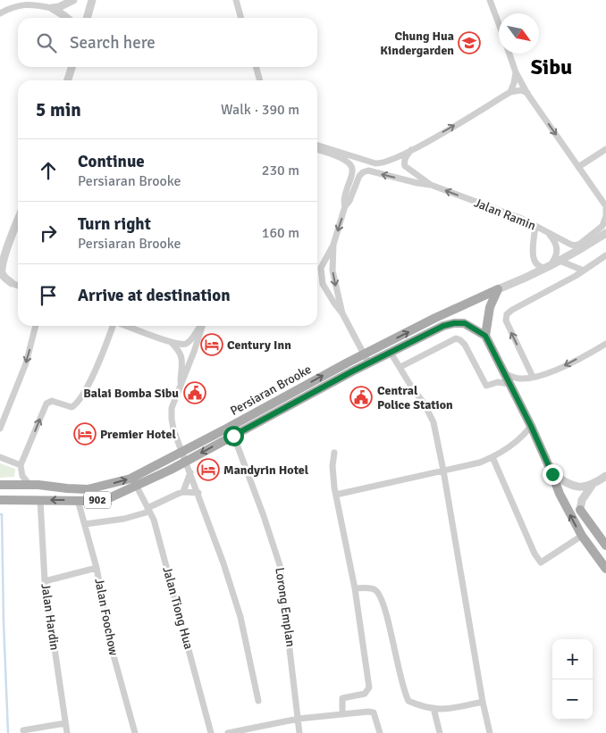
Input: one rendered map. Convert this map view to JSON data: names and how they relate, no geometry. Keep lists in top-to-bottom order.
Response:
{
  "streets": {
    "main road": ["Persiaran Brooke", "902"],
    "street": [
      "Jalan Ramin",
      "Lorong Emplan",
      "Jalan Tiong Hua",
      "Jalan Hardin",
      "Jalan Foochow"
    ]
  },
  "crossings": [
    ["Persiaran Brooke", "Lorong Emplan"],
    ["Persiaran Brooke", "Jalan Tiong Hua"],
    ["Persiaran Brooke", "Jalan Hardin"],
    ["Persiaran Brooke", "Jalan Foochow"]
  ],
  "one_way": ["Jalan Ramin"],
  "districts": ["Sibu"],
  "places": {
    "school or university": ["Chung Hua Kindergarden"],
    "hotel": ["Century Inn", "Premier Hotel", "Mandyrin Hotel"],
    "public building": ["Balai Bomba Sibu", "Central Police Station"]
  },
  "north": "bottom right",
  "page": {
    "search": "Search here",
    "heading": ["5 min", "Walk · 390 m"],
    "list": [
      ["Continue", "Persiaran Brooke", "230 m"],
      ["Turn right", "Persiaran Brooke", "160 m"],
      "Arrive at destination"
    ],
    "map_buttons": ["+", "−"]
  }
}
